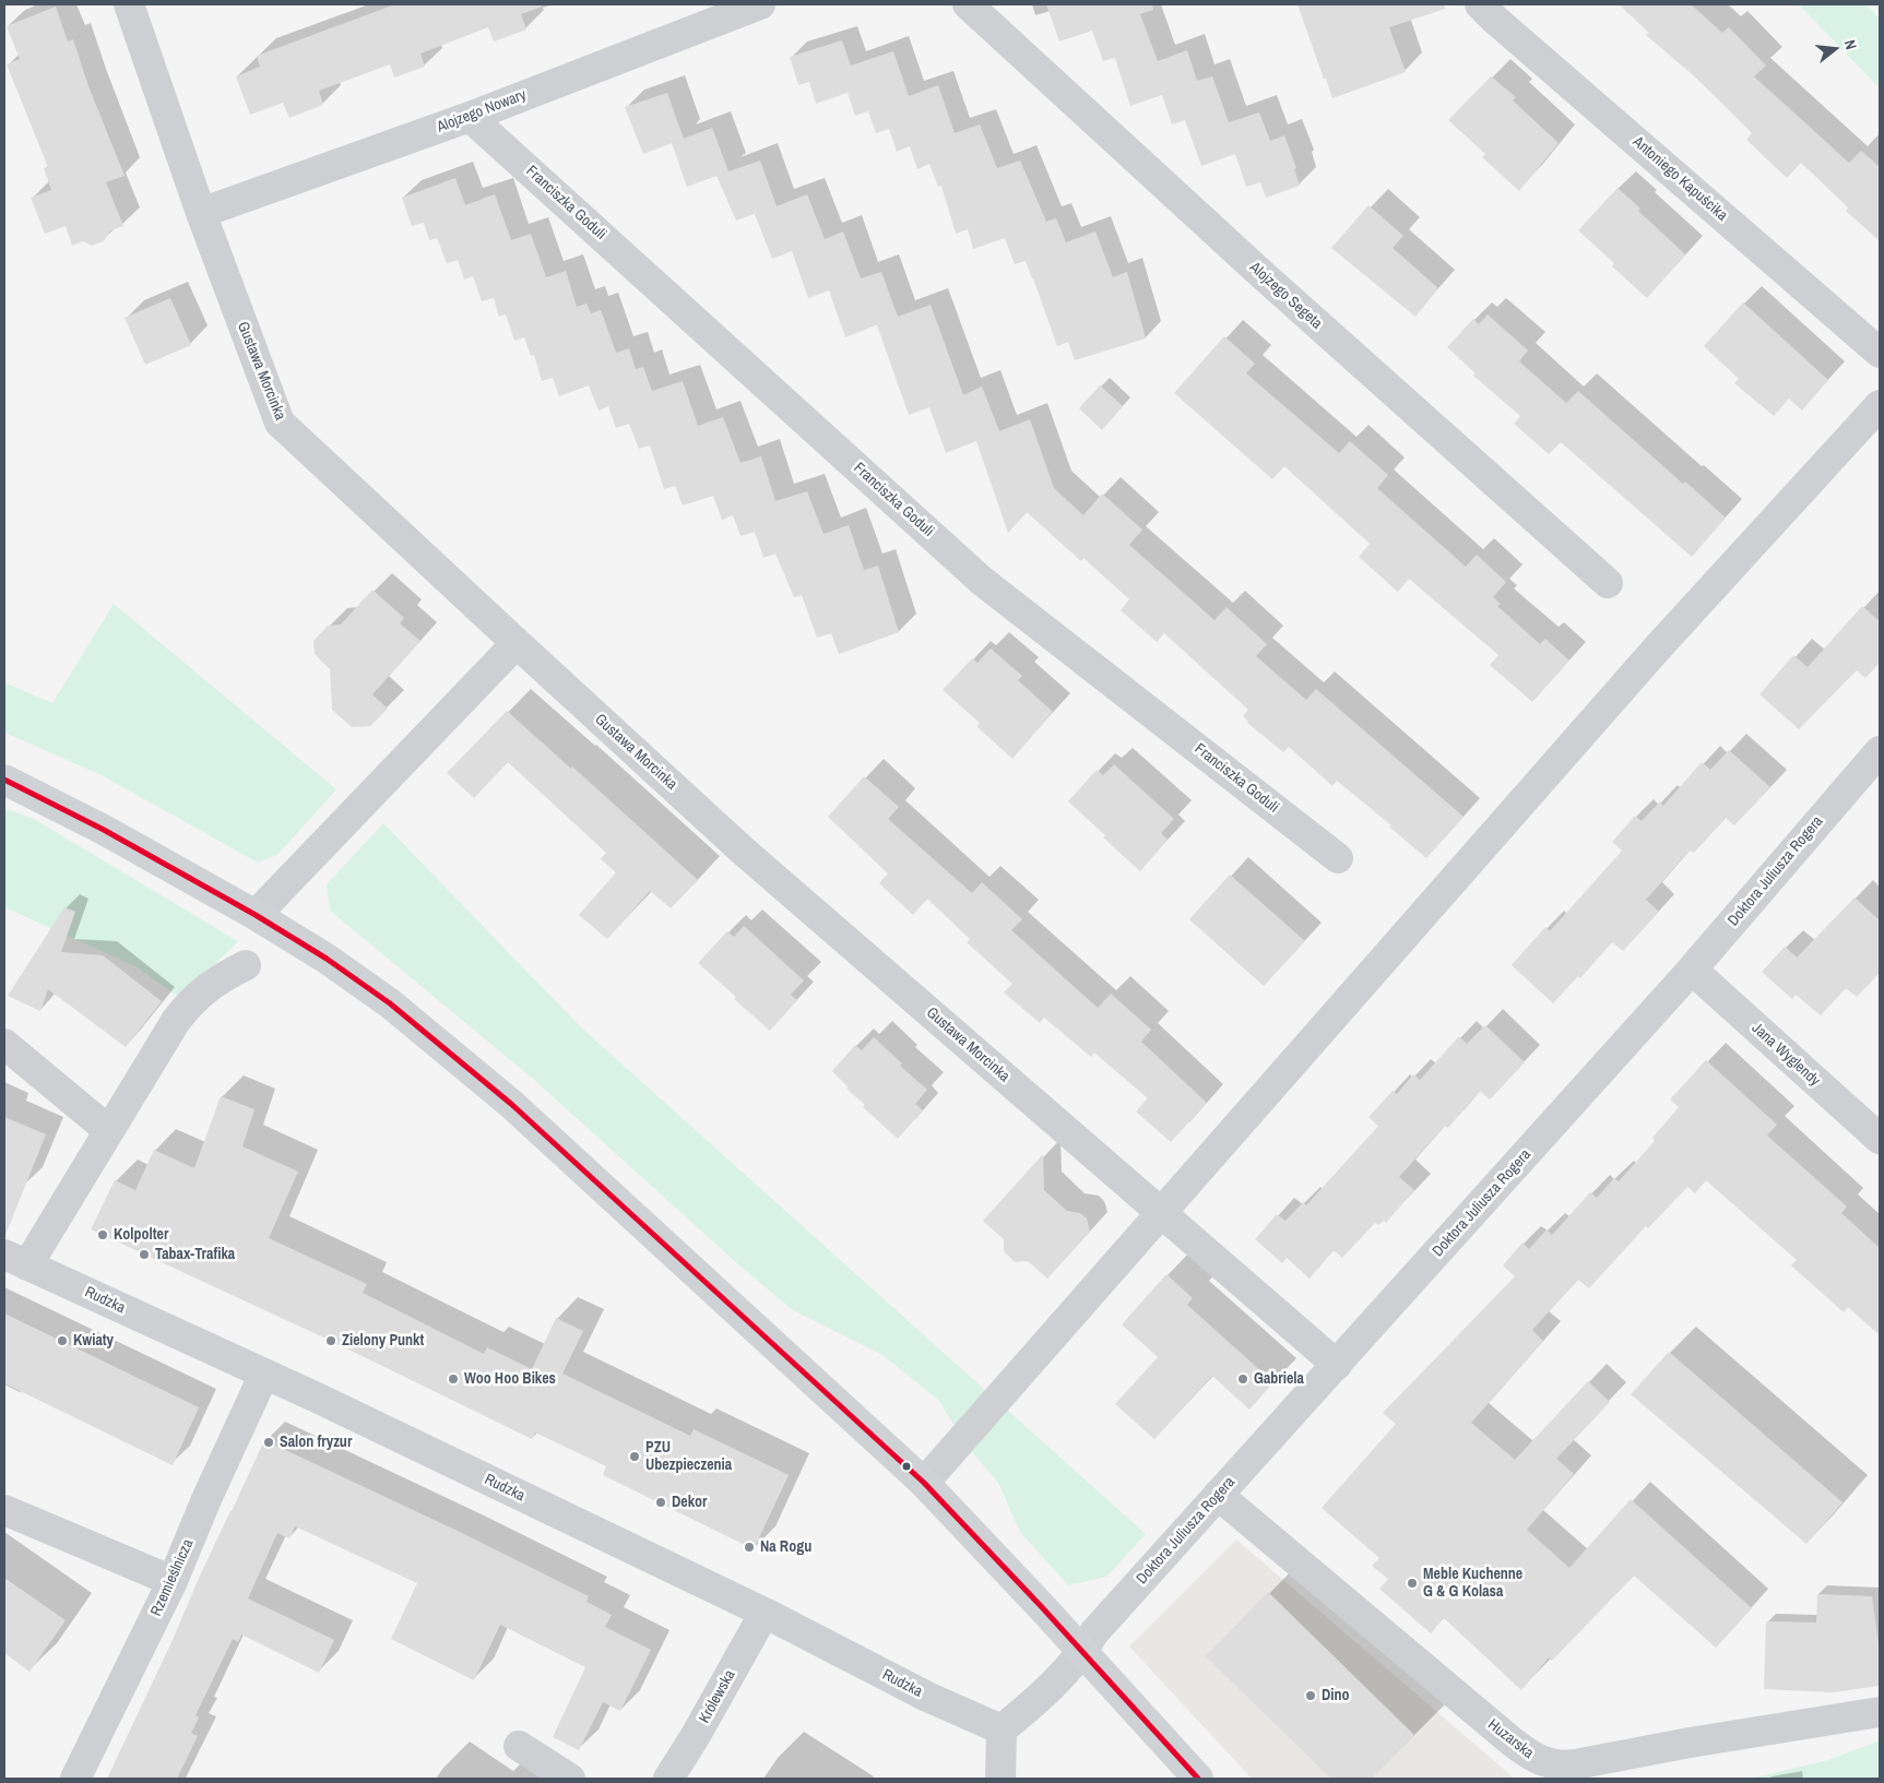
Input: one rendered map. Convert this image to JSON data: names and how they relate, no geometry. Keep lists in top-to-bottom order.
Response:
{
  "streets": {
    "street": [
      "Alojzego Nowary",
      "Antoniego Kapuścika",
      "Franciszka Goduli",
      "Alojzego Segeta",
      "Gustawa Morcinka",
      "Doktora Juliusza Rogera",
      "Jana Wyglendy",
      "Rudzka",
      "Rzemieślnicza",
      "Królewska",
      "Huzarska"
    ]
  },
  "crossings": [
    ["Alojzego Nowary", "Franciszka Goduli"],
    ["Alojzego Nowary", "Gustawa Morcinka"],
    ["Gustawa Morcinka", "Doktora Juliusza Rogera"],
    ["Doktora Juliusza Rogera", "Jana Wyglendy"],
    ["Doktora Juliusza Rogera", "Huzarska"],
    ["Rudzka", "Rzemieślnicza"],
    ["Rudzka", "Królewska"]
  ],
  "places": [
    "Kolpolter",
    "Tabax-Trafika",
    "Kwiaty",
    "Zielony Punkt",
    "Woo Hoo Bikes",
    "Gabriela",
    "Salon fryzur",
    "PZU Ubezpieczenia",
    "Dekor",
    "Na Rogu",
    "Meble Kuchenne G & G Kolasa",
    "Dino"
  ],
  "north": "right"
}
